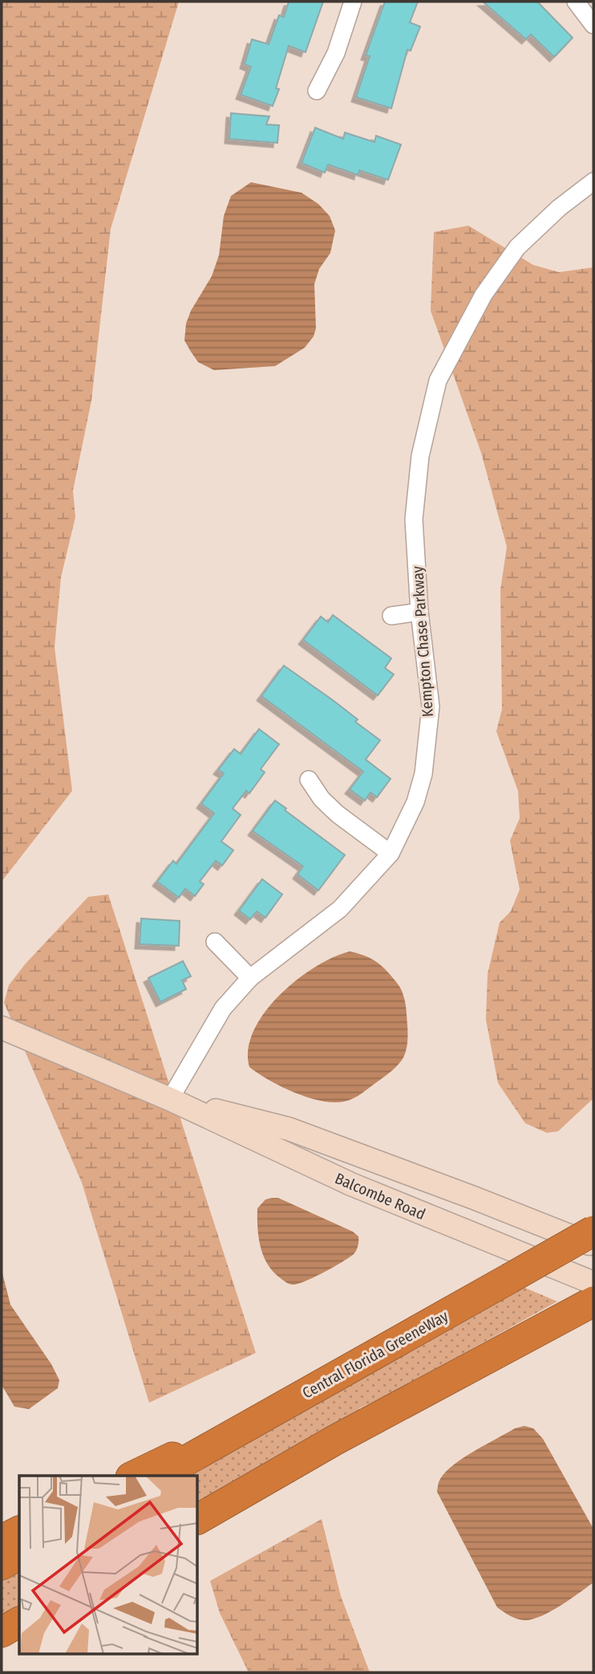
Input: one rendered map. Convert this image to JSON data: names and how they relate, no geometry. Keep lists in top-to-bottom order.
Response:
{
  "streets": {
    "highway": ["Central Florida GreeneWay"],
    "street": ["Kempton Chase Parkway", "Balcombe Road"]
  },
  "crossings": [
    ["Kempton Chase Parkway", "Balcombe Road"]
  ]
}
